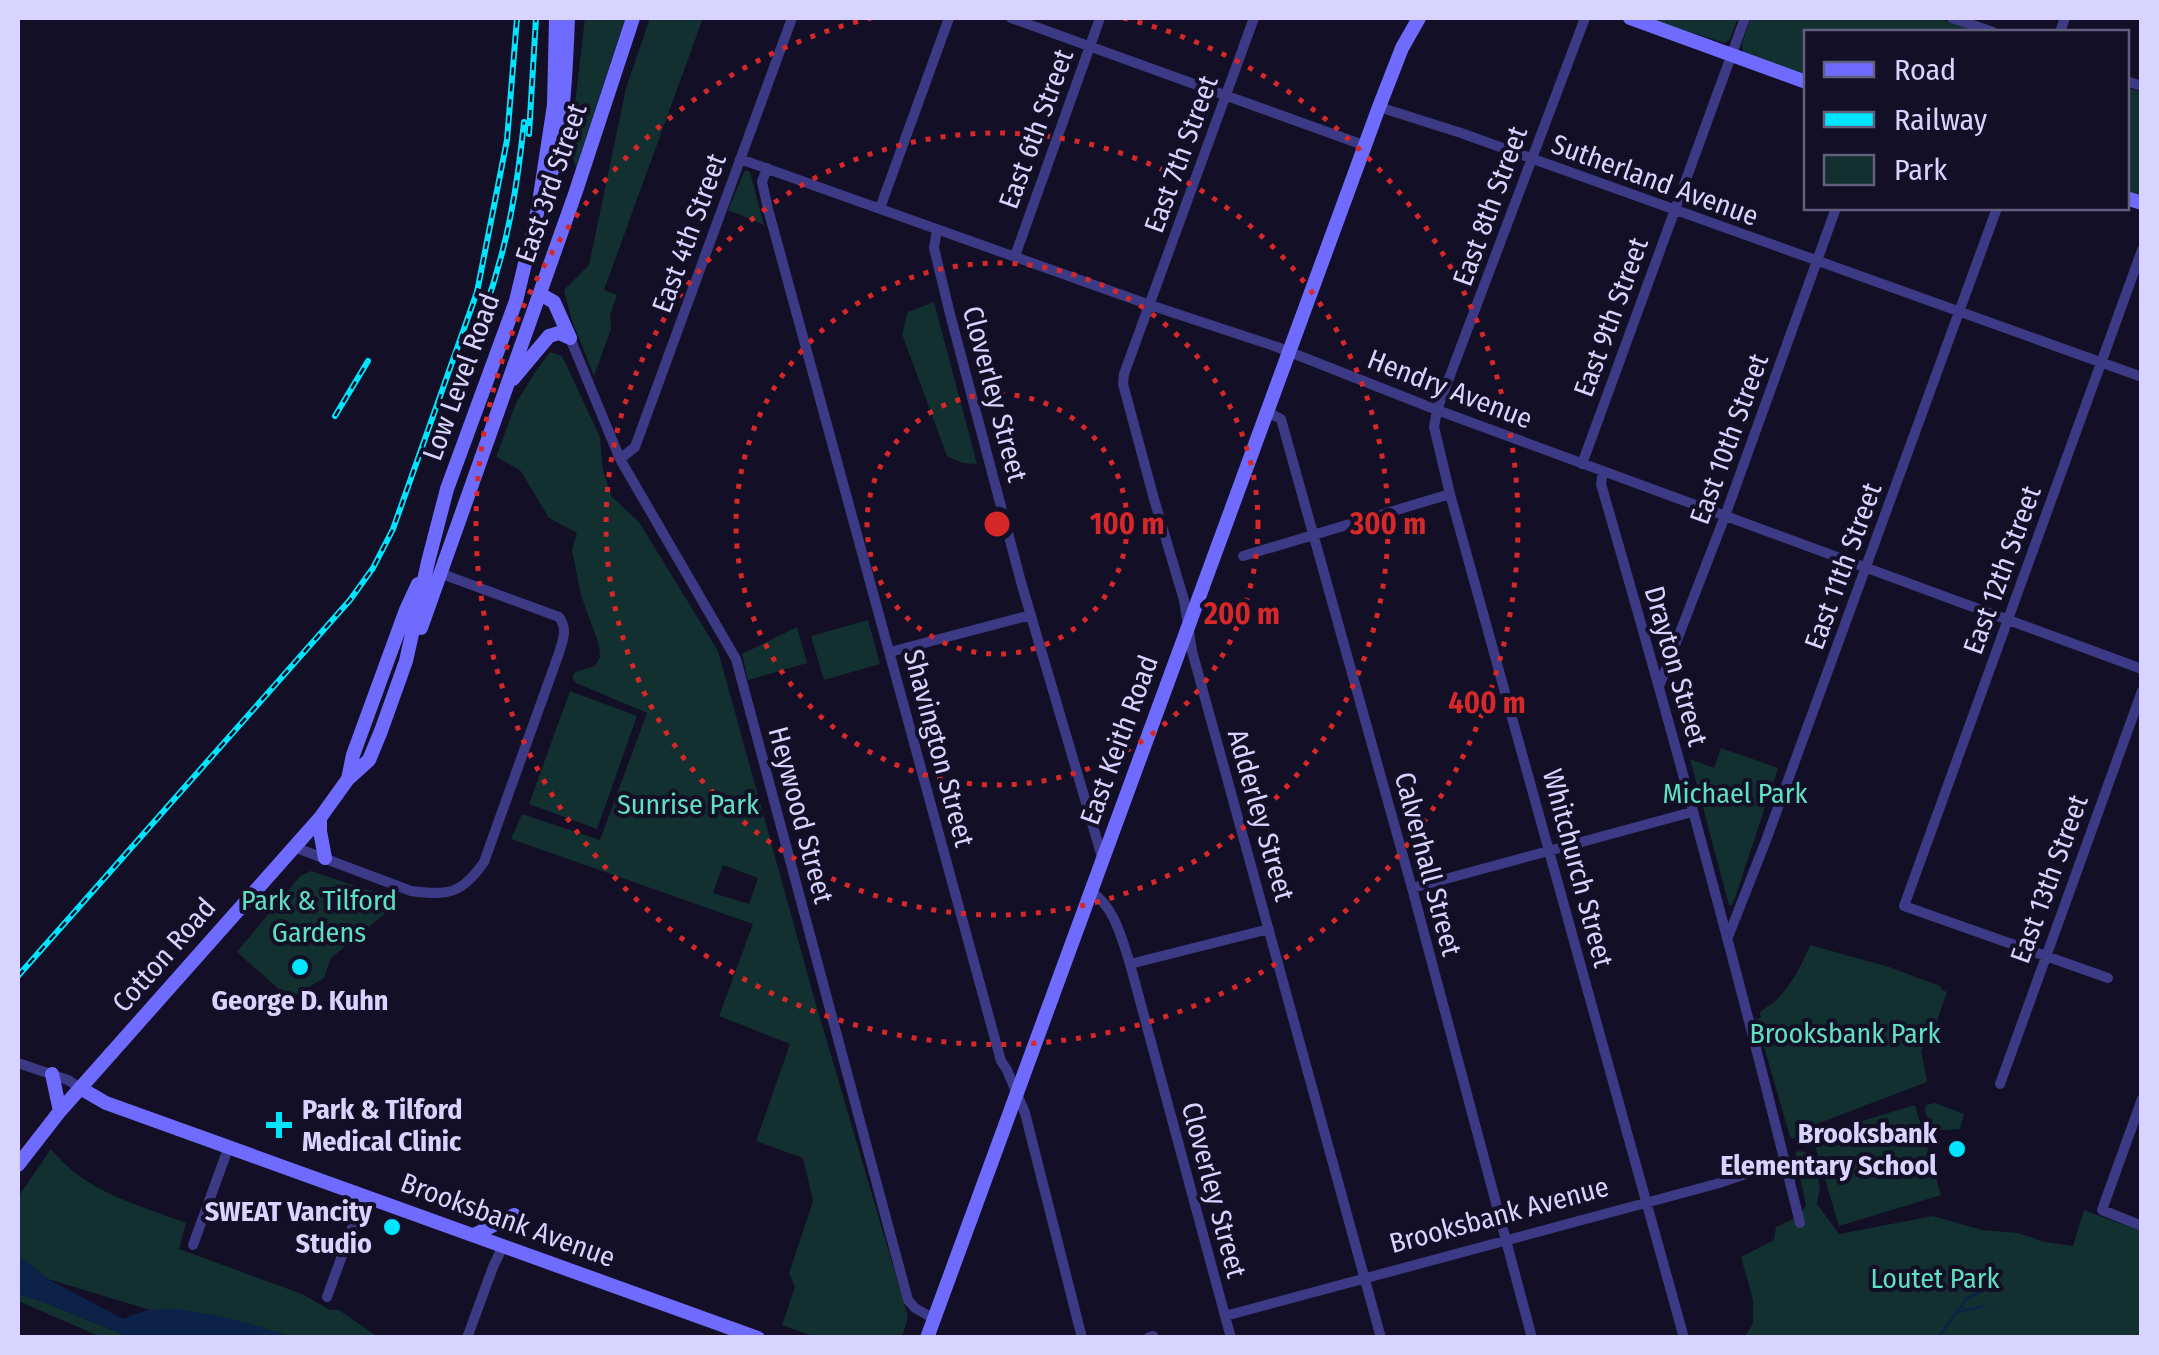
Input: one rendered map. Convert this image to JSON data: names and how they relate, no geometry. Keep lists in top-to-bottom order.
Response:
{
  "streets": {
    "main road": [
      "East 3rd Street",
      "Low Level Road",
      "East Keith Road",
      "Cotton Road",
      "Brooksbank Avenue"
    ],
    "street": [
      "East 6th Street",
      "East 7th Street",
      "Sutherland Avenue",
      "East 8th Street",
      "East 4th Street",
      "East 9th Street",
      "Hendry Avenue",
      "Cloverley Street",
      "East 10th Street",
      "East 11th Street",
      "East 12th Street",
      "Drayton Street",
      "Shavington Street",
      "Heywood Street",
      "Adderley Street",
      "Calverhall Street",
      "Whitchurch Street",
      "East 13th Street"
    ]
  },
  "crossings": [
    ["East 6th Street", "Hendry Avenue"],
    ["East 7th Street", "Hendry Avenue"],
    ["East 7th Street", "Adderley Street"],
    ["Sutherland Avenue", "East 8th Street"],
    ["Sutherland Avenue", "East 9th Street"],
    ["Sutherland Avenue", "East 10th Street"],
    ["Sutherland Avenue", "East 11th Street"],
    ["Sutherland Avenue", "East 12th Street"],
    ["Sutherland Avenue", "East Keith Road"],
    ["East 3rd Street", "Low Level Road"],
    ["East 3rd Street", "Cotton Road"],
    ["East 8th Street", "Hendry Avenue"],
    ["East 8th Street", "Whitchurch Street"],
    ["East 4th Street", "Hendry Avenue"],
    ["East 4th Street", "Heywood Street"],
    ["East 9th Street", "Hendry Avenue"],
    ["Low Level Road", "Cotton Road"],
    ["Hendry Avenue", "Cloverley Street"],
    ["Hendry Avenue", "East 10th Street"],
    ["Hendry Avenue", "East 11th Street"],
    ["Hendry Avenue", "East 12th Street"],
    ["Hendry Avenue", "Drayton Street"],
    ["Hendry Avenue", "East Keith Road"],
    ["Hendry Avenue", "Shavington Street"],
    ["Hendry Avenue", "Adderley Street"],
    ["Hendry Avenue", "Whitchurch Street"],
    ["Cloverley Street", "East Keith Road"],
    ["Cloverley Street", "Brooksbank Avenue"],
    ["East 10th Street", "Drayton Street"],
    ["East 11th Street", "Drayton Street"],
    ["East 12th Street", "East 13th Street"],
    ["Drayton Street", "Brooksbank Avenue"],
    ["East Keith Road", "Shavington Street"],
    ["East Keith Road", "Heywood Street"],
    ["East Keith Road", "Adderley Street"],
    ["East Keith Road", "Calverhall Street"],
    ["Adderley Street", "Brooksbank Avenue"],
    ["Calverhall Street", "Brooksbank Avenue"],
    ["Whitchurch Street", "Brooksbank Avenue"],
    ["Cotton Road", "Brooksbank Avenue"]
  ],
  "parks": [
    "Michael Park",
    "Sunrise Park",
    "Park & Tilford Gardens",
    "Brooksbank Park",
    "Loutet Park"
  ],
  "places": {
    "other": ["George D. Kuhn", "Brooksbank Elementary School", "SWEAT Vancity Studio"],
    "health": ["Park & Tilford Medical Clinic"]
  },
  "legend": ["Road", "Railway", "Park"],
  "rings": [
    "100 m",
    "300 m",
    "200 m",
    "400 m"
  ]
}
